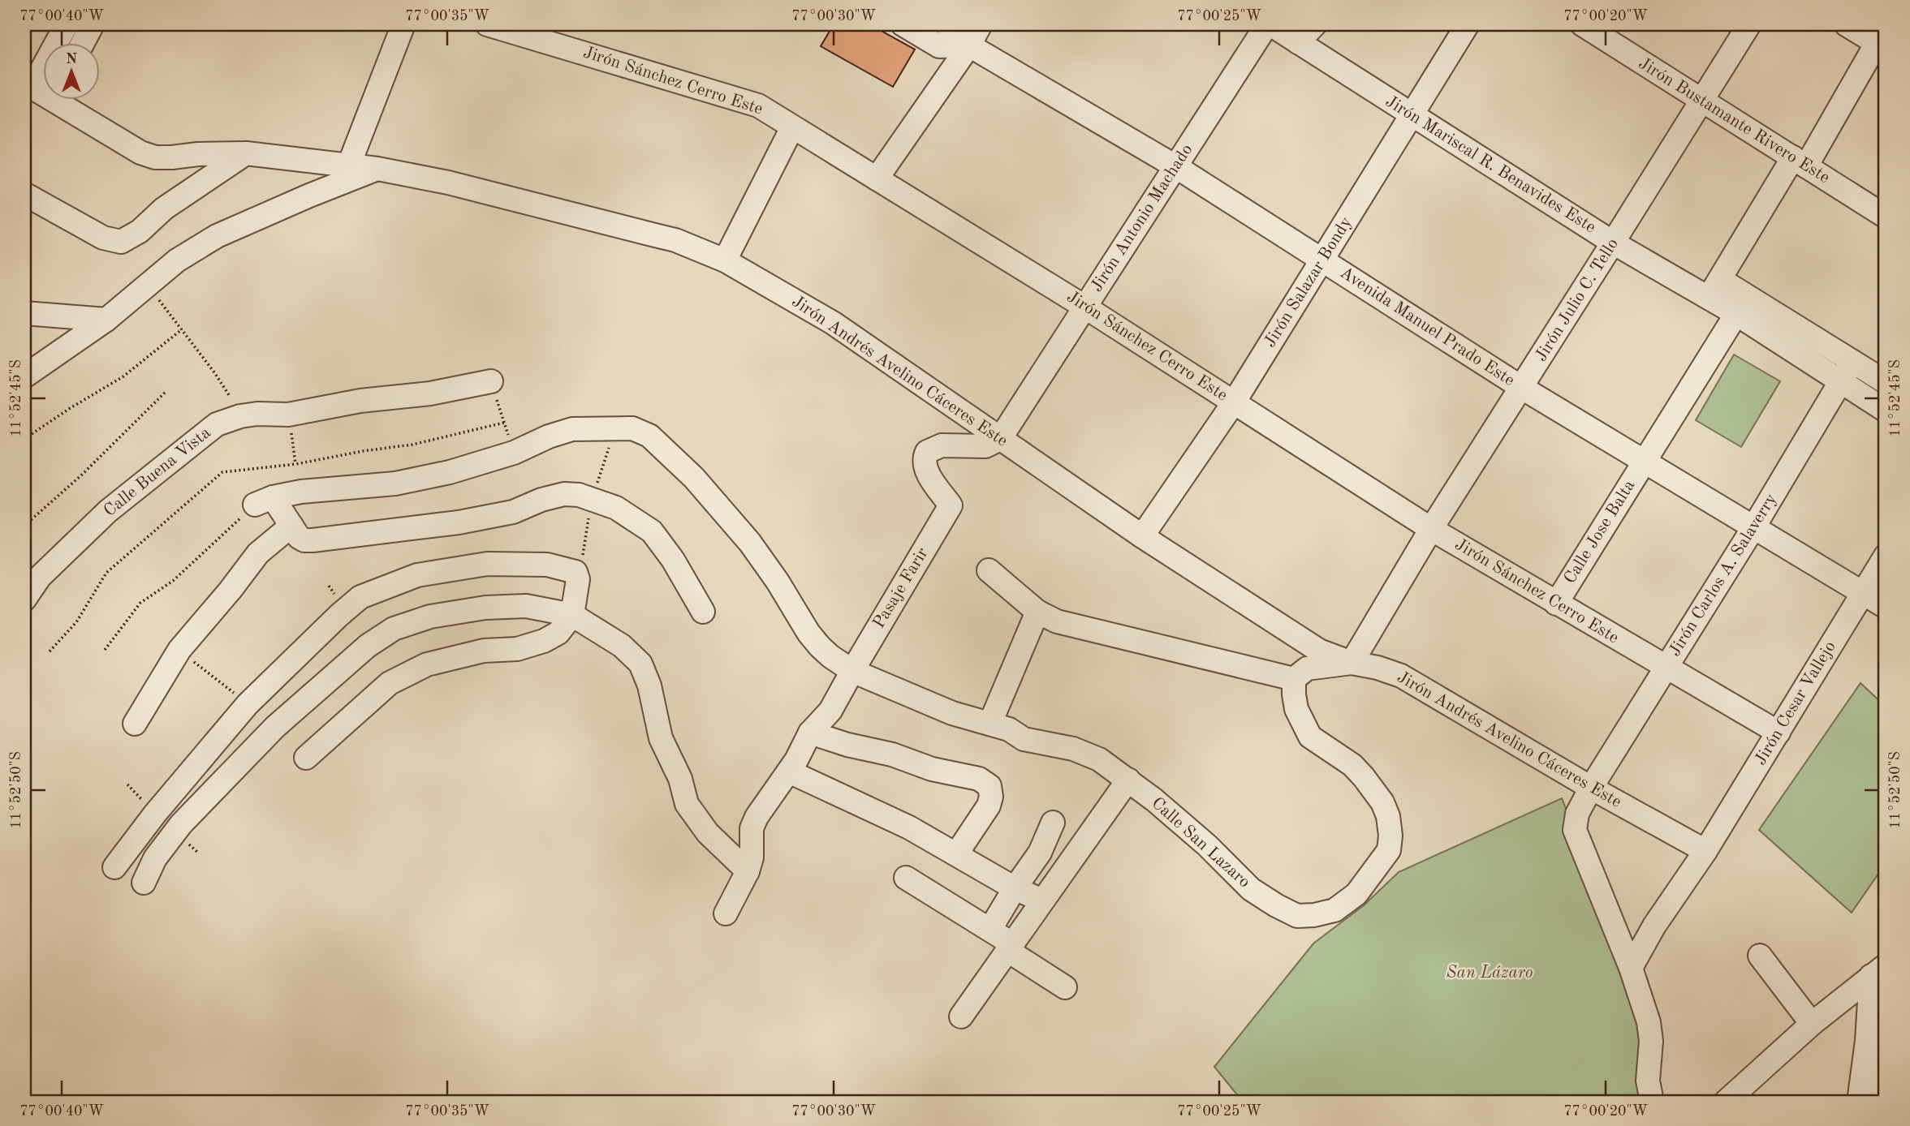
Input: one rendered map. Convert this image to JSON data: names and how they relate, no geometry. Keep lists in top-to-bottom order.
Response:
{
  "streets": {
    "street": [
      "Jirón Sánchez Cerro Este",
      "Jirón Bustamante Rivero Este",
      "Jirón Mariscal R. Benavides Este",
      "Jirón Antonio Machado",
      "Jirón Salazar Bondy",
      "Jirón Julio C. Tello",
      "Avenida Manuel Prado Este",
      "Jirón Andrés Avelino Cáceres Este",
      "Calle Buena Vista",
      "Calle Jose Balta",
      "Jirón Carlos A. Salaverry",
      "Pasaje Farir",
      "Jirón Cesar Vallejo",
      "Calle San Lazaro"
    ]
  },
  "crossings": [
    ["Jirón Sánchez Cerro Este", "Jirón Antonio Machado"],
    ["Jirón Sánchez Cerro Este", "Jirón Salazar Bondy"],
    ["Jirón Sánchez Cerro Este", "Jirón Julio C. Tello"],
    ["Jirón Sánchez Cerro Este", "Calle Jose Balta"],
    ["Jirón Sánchez Cerro Este", "Jirón Carlos A. Salaverry"],
    ["Jirón Sánchez Cerro Este", "Jirón Cesar Vallejo"],
    ["Jirón Bustamante Rivero Este", "Jirón Julio C. Tello"],
    ["Jirón Mariscal R. Benavides Este", "Jirón Antonio Machado"],
    ["Jirón Mariscal R. Benavides Este", "Jirón Salazar Bondy"],
    ["Jirón Mariscal R. Benavides Este", "Jirón Julio C. Tello"],
    ["Jirón Mariscal R. Benavides Este", "Calle Jose Balta"],
    ["Jirón Mariscal R. Benavides Este", "Jirón Carlos A. Salaverry"],
    ["Jirón Antonio Machado", "Avenida Manuel Prado Este"],
    ["Jirón Antonio Machado", "Jirón Andrés Avelino Cáceres Este"],
    ["Jirón Antonio Machado", "Pasaje Farir"],
    ["Jirón Salazar Bondy", "Avenida Manuel Prado Este"],
    ["Jirón Salazar Bondy", "Jirón Andrés Avelino Cáceres Este"],
    ["Jirón Julio C. Tello", "Avenida Manuel Prado Este"],
    ["Jirón Julio C. Tello", "Jirón Andrés Avelino Cáceres Este"],
    ["Avenida Manuel Prado Este", "Calle Jose Balta"],
    ["Avenida Manuel Prado Este", "Jirón Carlos A. Salaverry"],
    ["Avenida Manuel Prado Este", "Jirón Cesar Vallejo"],
    ["Jirón Andrés Avelino Cáceres Este", "Jirón Carlos A. Salaverry"],
    ["Jirón Andrés Avelino Cáceres Este", "Pasaje Farir"],
    ["Jirón Andrés Avelino Cáceres Este", "Jirón Cesar Vallejo"],
    ["Jirón Carlos A. Salaverry", "Jirón Cesar Vallejo"],
    ["Pasaje Farir", "Calle San Lazaro"]
  ],
  "parks": ["San Lázaro"],
  "north": "top",
  "coordinates": [
    "77°00'40\"W",
    "77°00'35\"W",
    "77°00'30\"W",
    "77°00'25\"W",
    "77°00'20\"W",
    "11°52'45\"S",
    "11°52'50\"S"
  ]
}
